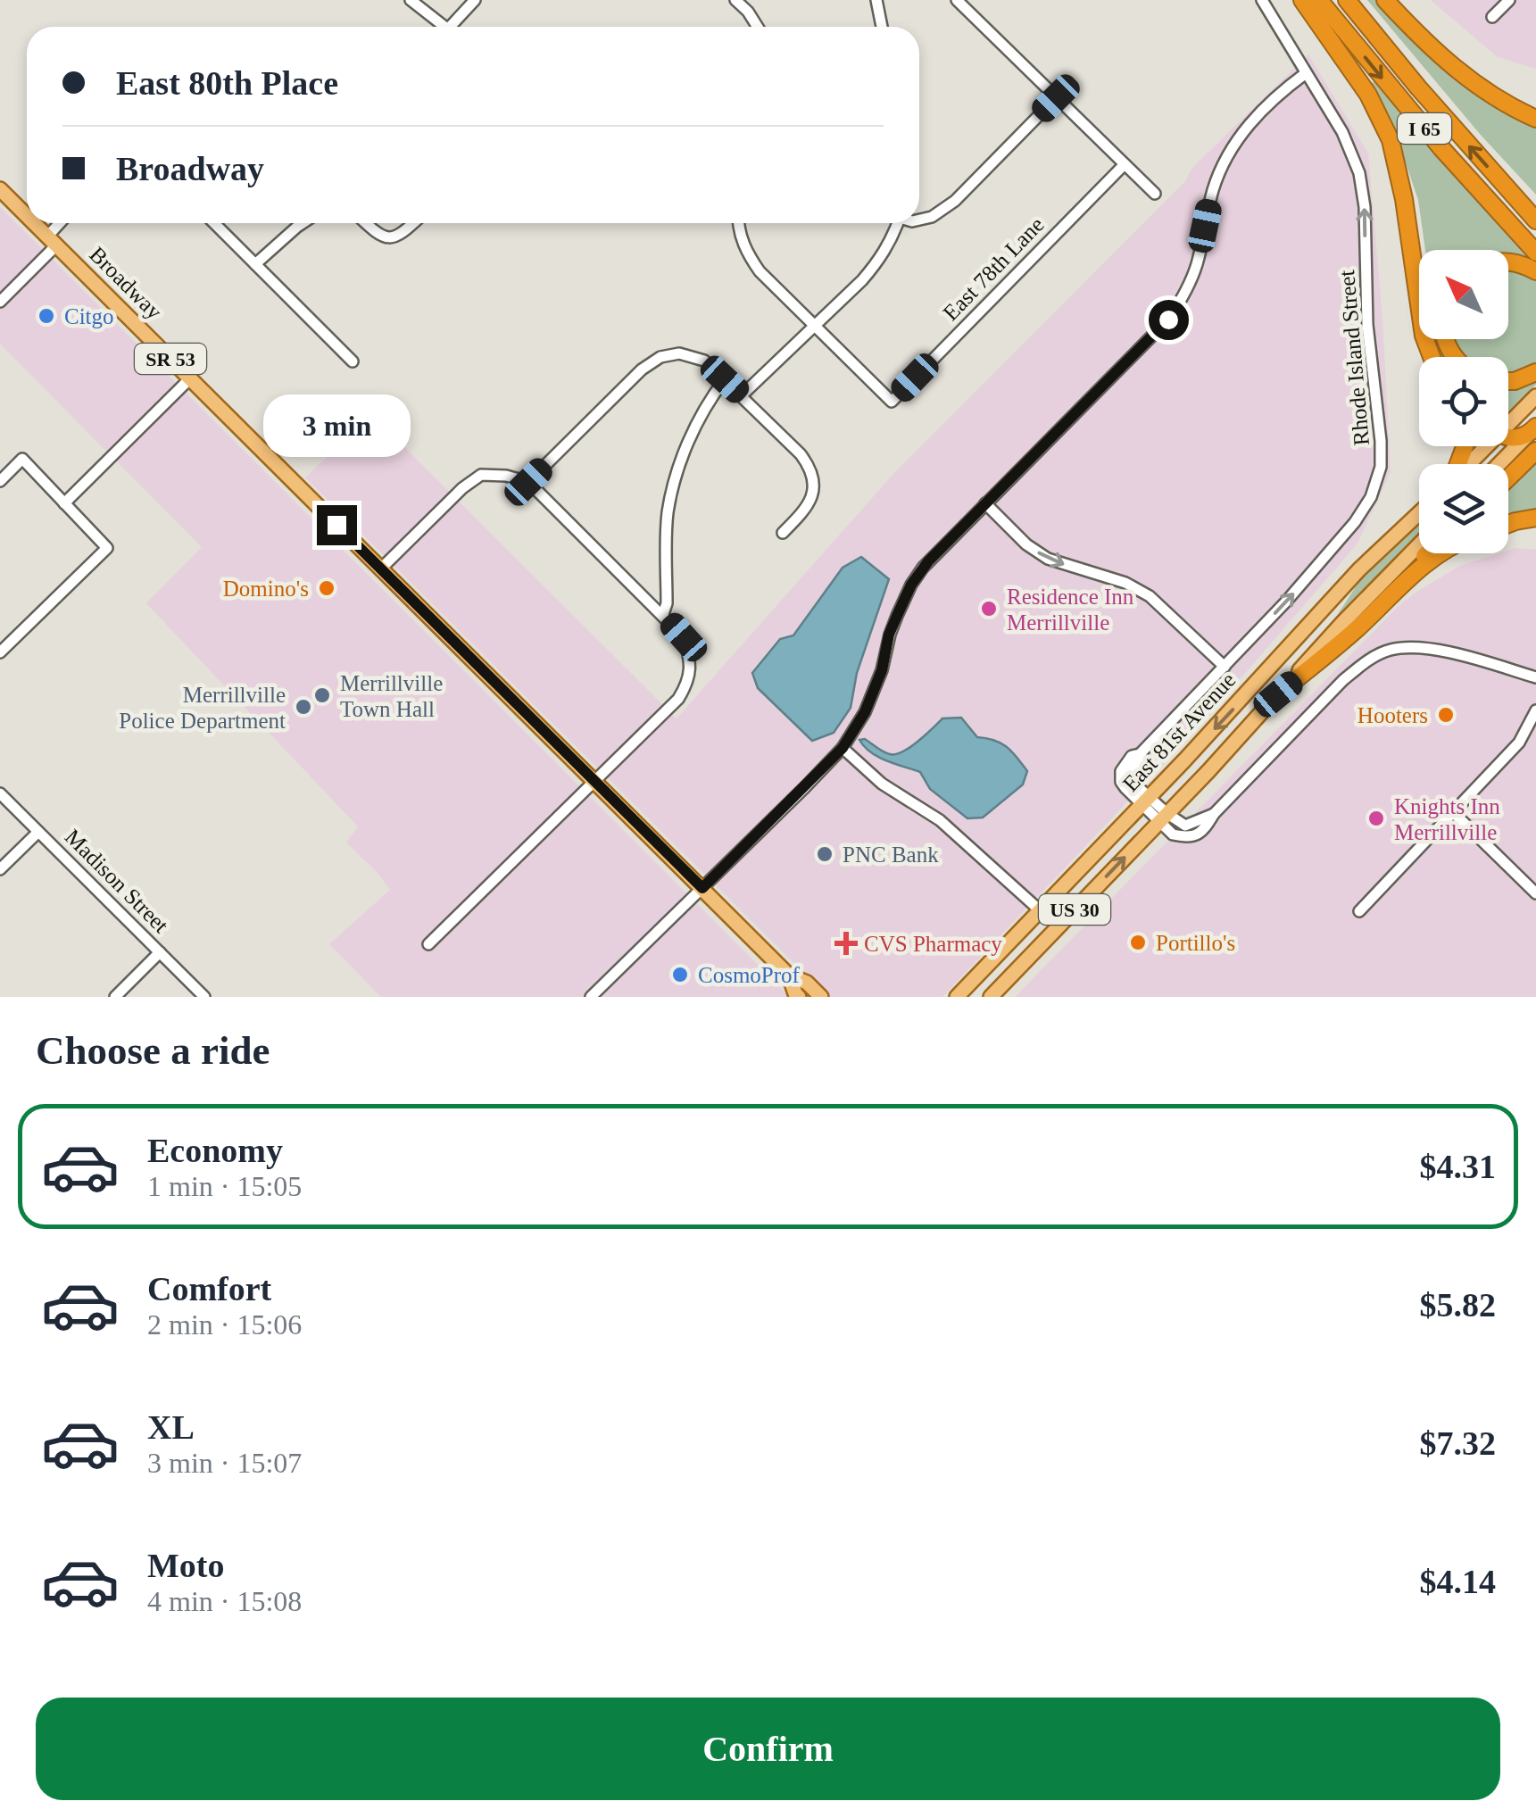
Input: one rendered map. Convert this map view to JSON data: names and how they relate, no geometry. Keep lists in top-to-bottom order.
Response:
{
  "streets": {
    "highway": ["I 65"],
    "main road": [
      "Broadway",
      "SR 53",
      "East 81st Avenue",
      "US 30"
    ],
    "street": ["East 78th Lane", "Rhode Island Street", "Madison Street"]
  },
  "crossings": [
    ["Rhode Island Street", "East 81st Avenue"]
  ],
  "one_way": ["Rhode Island Street"],
  "places": {
    "other": [
      "Citgo",
      "Domino's",
      "Residence Inn Merrillville",
      "Merrillville Town Hall",
      "Merrillville Police Department",
      "Hooters",
      "Knights Inn Merrillville",
      "PNC Bank",
      "Portillo's",
      "CosmoProf"
    ],
    "health": ["CVS Pharmacy"]
  },
  "north": "top left",
  "page": {
    "banner": ["East 80th Place", "Broadway"],
    "bubble": "3 min",
    "heading": "Choose a ride",
    "list": [
      {
        "name": "Economy",
        "note": "1 min · 15:05",
        "value": "$4.31"
      },
      {
        "name": "Comfort",
        "note": "2 min · 15:06",
        "value": "$5.82"
      },
      {
        "name": "XL",
        "note": "3 min · 15:07",
        "value": "$7.32"
      },
      {
        "name": "Moto",
        "note": "4 min · 15:08",
        "value": "$4.14"
      }
    ],
    "buttons": "Confirm"
  }
}
